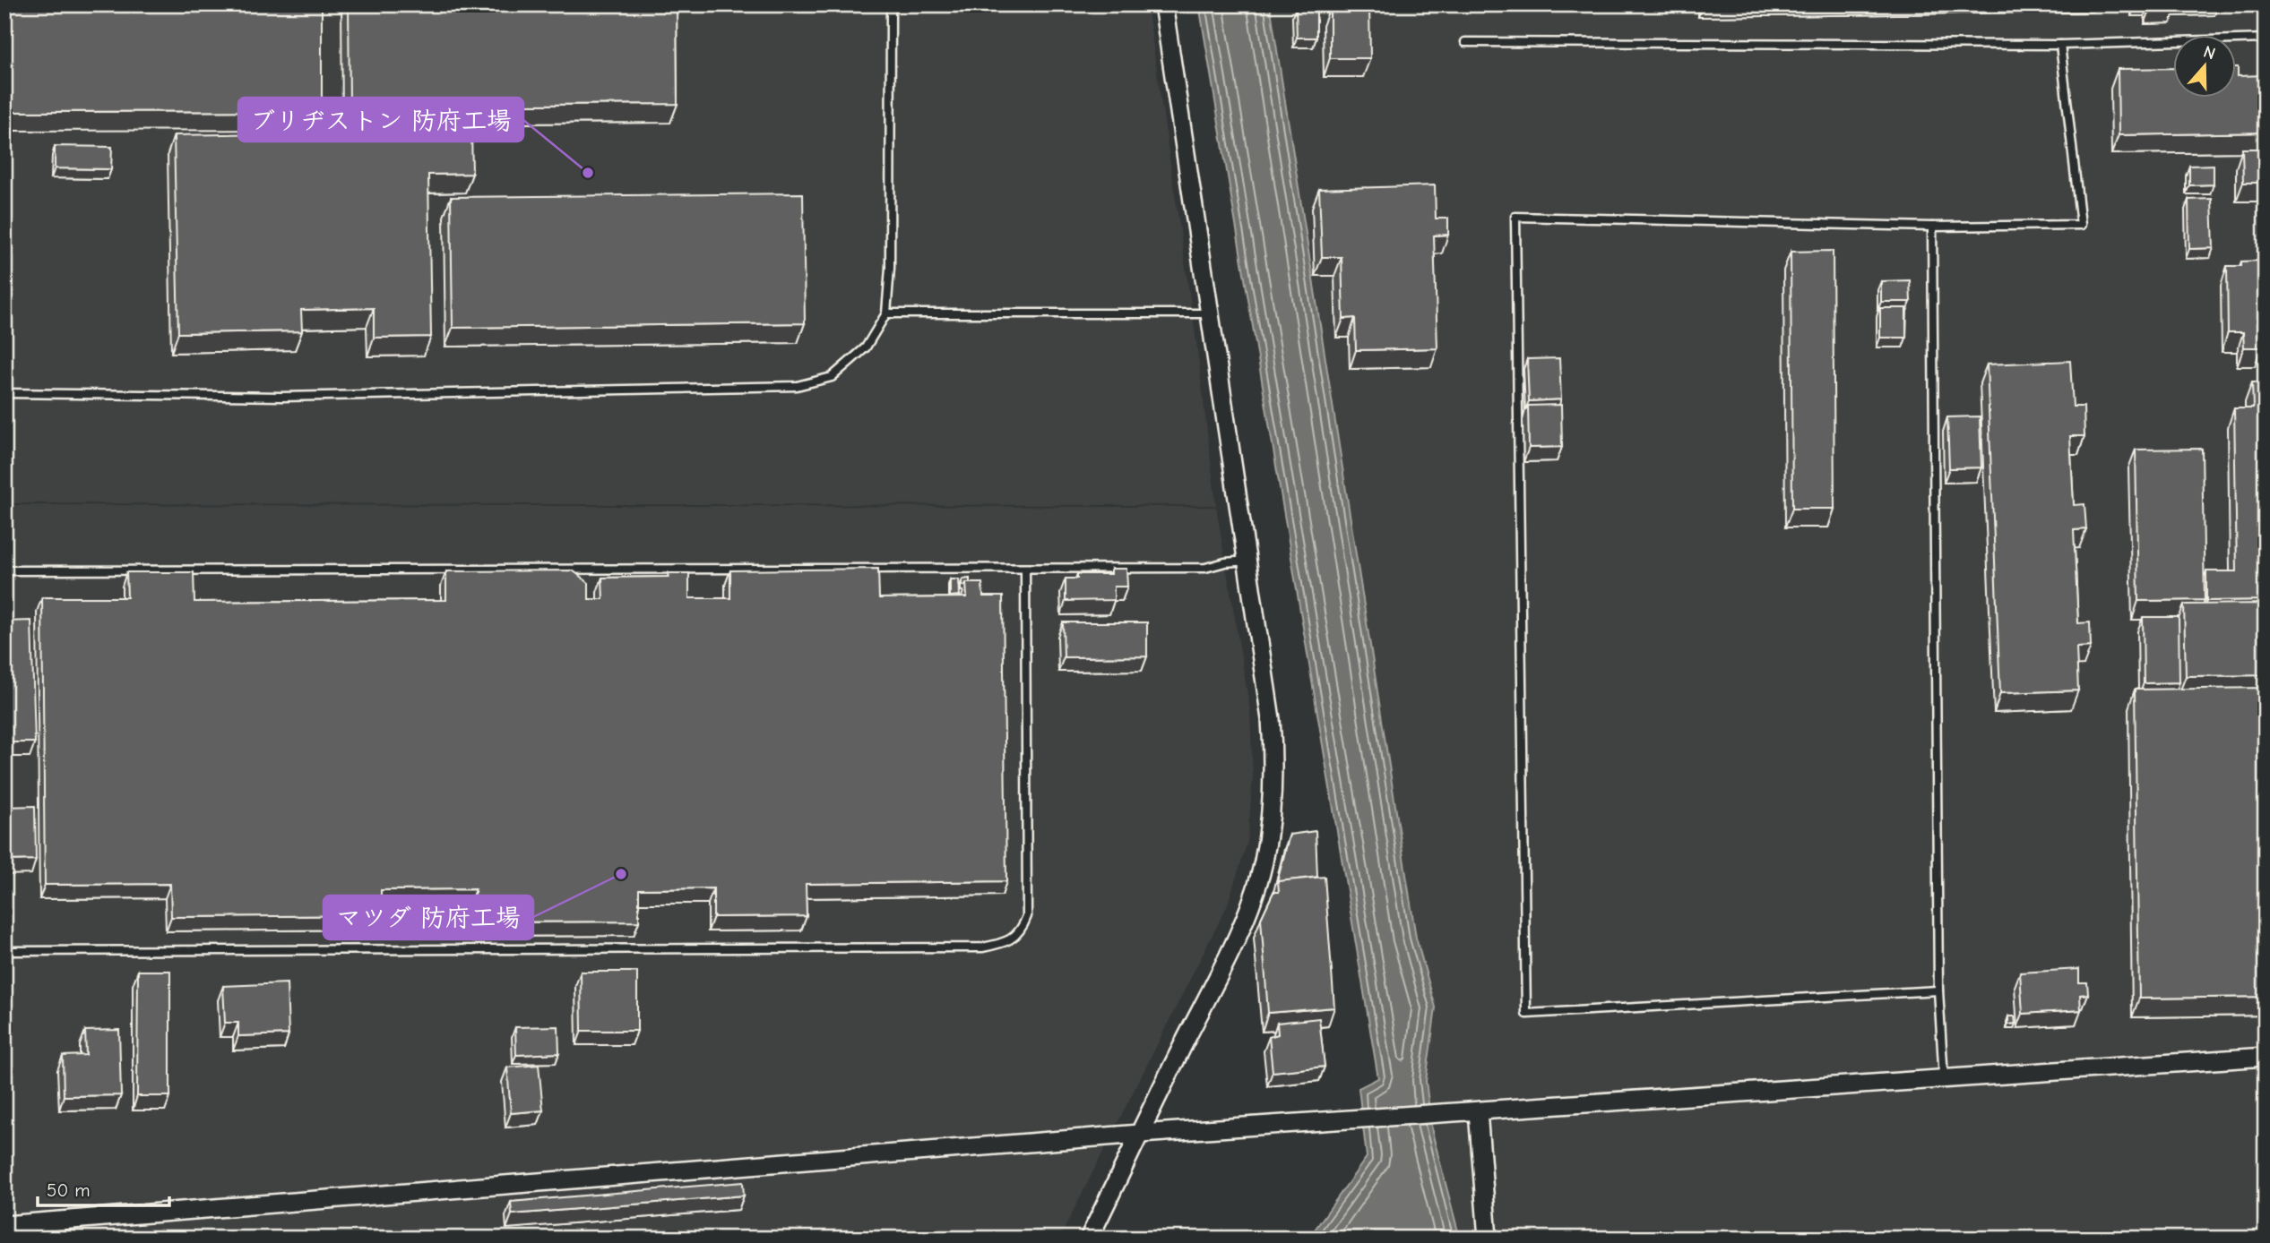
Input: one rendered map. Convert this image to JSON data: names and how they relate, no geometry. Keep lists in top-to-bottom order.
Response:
{
  "places": ["ブリヂストン 防府工場", "マツダ 防府工場"],
  "scale_bar": "50 m",
  "north": "top"
}
